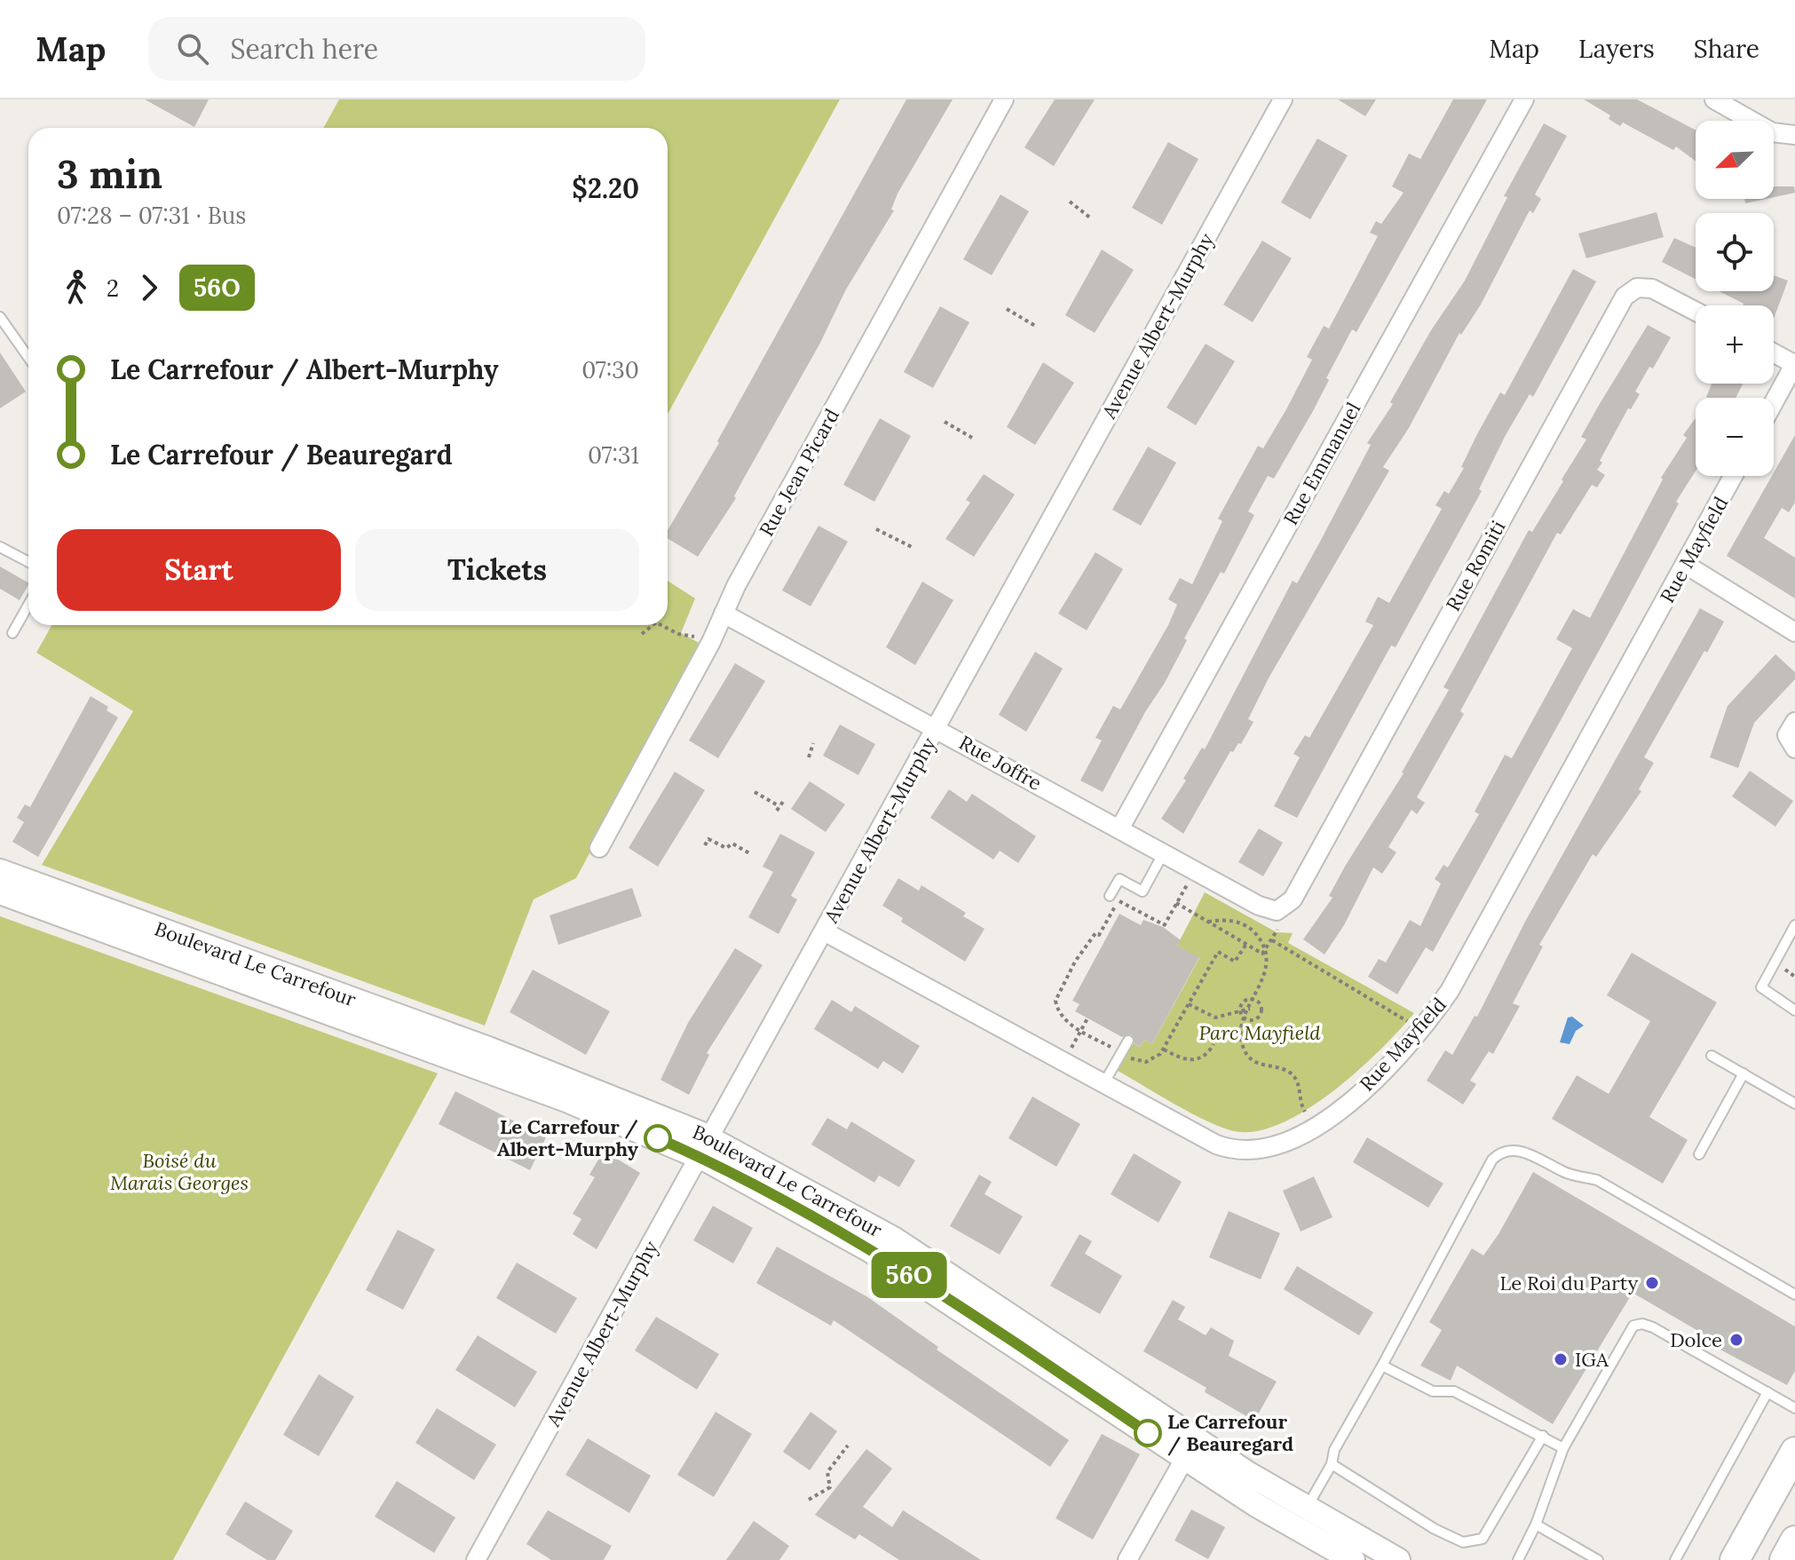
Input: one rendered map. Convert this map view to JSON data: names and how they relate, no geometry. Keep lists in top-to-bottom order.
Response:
{
  "streets": {
    "street": [
      "Avenue Albert-Murphy",
      "Rue Emmanuel",
      "Rue Jean Picard",
      "Rue Mayfield",
      "Rue Romiti",
      "Rue Joffre",
      "Boulevard Le Carrefour"
    ]
  },
  "crossings": [
    ["Avenue Albert-Murphy", "Rue Mayfield"],
    ["Avenue Albert-Murphy", "Rue Joffre"],
    ["Avenue Albert-Murphy", "Boulevard Le Carrefour"],
    ["Rue Emmanuel", "Rue Joffre"],
    ["Rue Jean Picard", "Rue Joffre"],
    ["Rue Romiti", "Rue Joffre"]
  ],
  "parks": ["Parc Mayfield", "Boisé du Marais Georges"],
  "places": [
    "Le Carrefour / Albert-Murphy",
    "Le Roi du Party",
    "Dolce",
    "IGA",
    "Le Carrefour / Beauregard"
  ],
  "lines": ["bus line 56O"],
  "north": "bottom left",
  "page": {
    "header": "Map",
    "search": "Search here",
    "nav": ["Map", "Layers", "Share"],
    "on_map": "56O",
    "map_buttons": ["+", "−"],
    "heading": ["3 min", "07:28 – 07:31 · Bus", "$2.20"],
    "legs": ["2", "56O"],
    "list": [
      {
        "name": "Le Carrefour / Albert-Murphy",
        "value": "07:30"
      },
      {
        "name": "Le Carrefour / Beauregard",
        "value": "07:31"
      }
    ],
    "buttons": ["Start", "Tickets"]
  }
}
